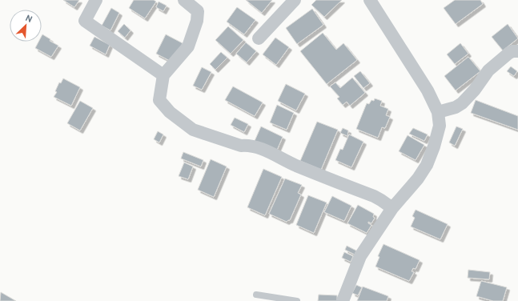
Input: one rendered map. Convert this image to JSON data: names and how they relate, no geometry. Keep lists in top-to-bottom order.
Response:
{
  "north": "top right"
}
